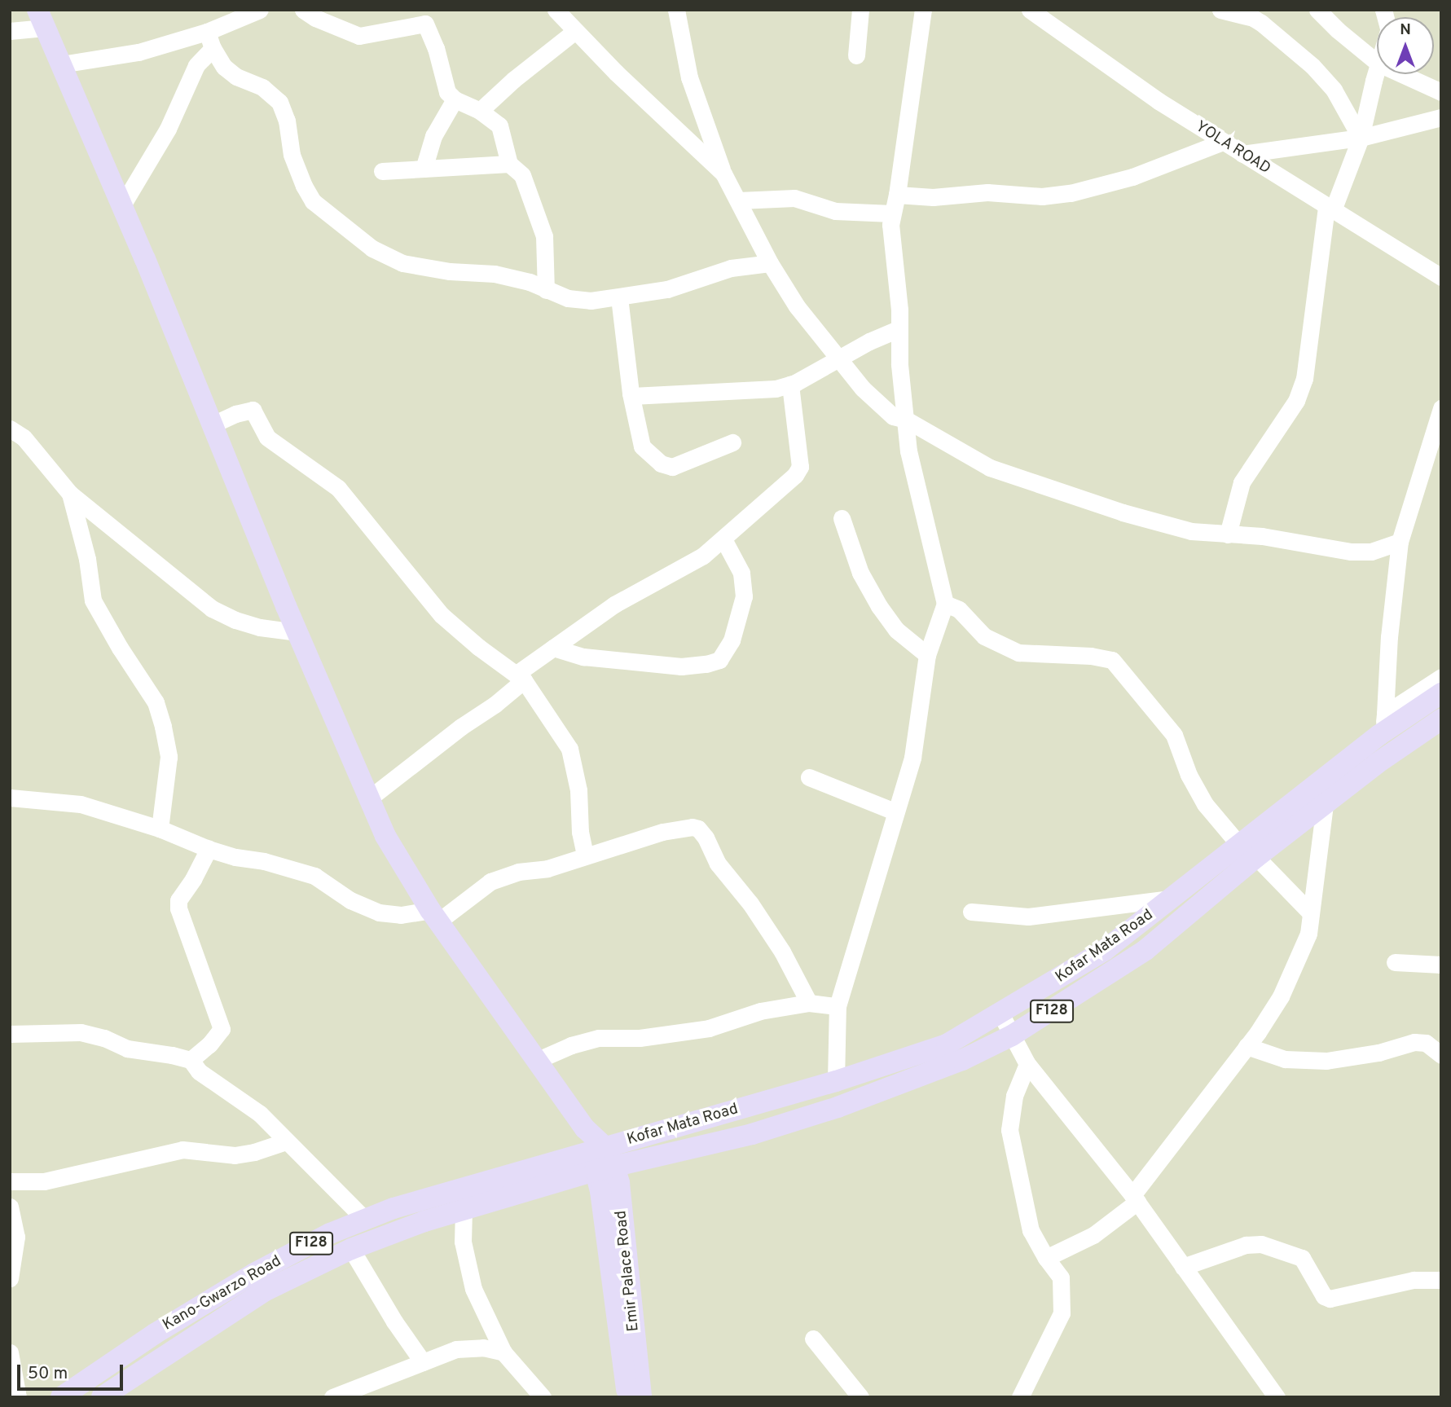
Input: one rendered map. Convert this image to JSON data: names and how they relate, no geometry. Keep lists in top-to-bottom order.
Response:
{
  "streets": {
    "main road": [
      "Kofar Mata Road",
      "F128",
      "Emir Palace Road",
      "Kano-Gwarzo Road"
    ],
    "street": ["YOLA ROAD"]
  },
  "crossings": [
    ["Kofar Mata Road", "Emir Palace Road"],
    ["Kofar Mata Road", "Kano-Gwarzo Road"],
    ["Emir Palace Road", "Kano-Gwarzo Road"]
  ],
  "scale_bar": "50 m",
  "north": "top"
}
